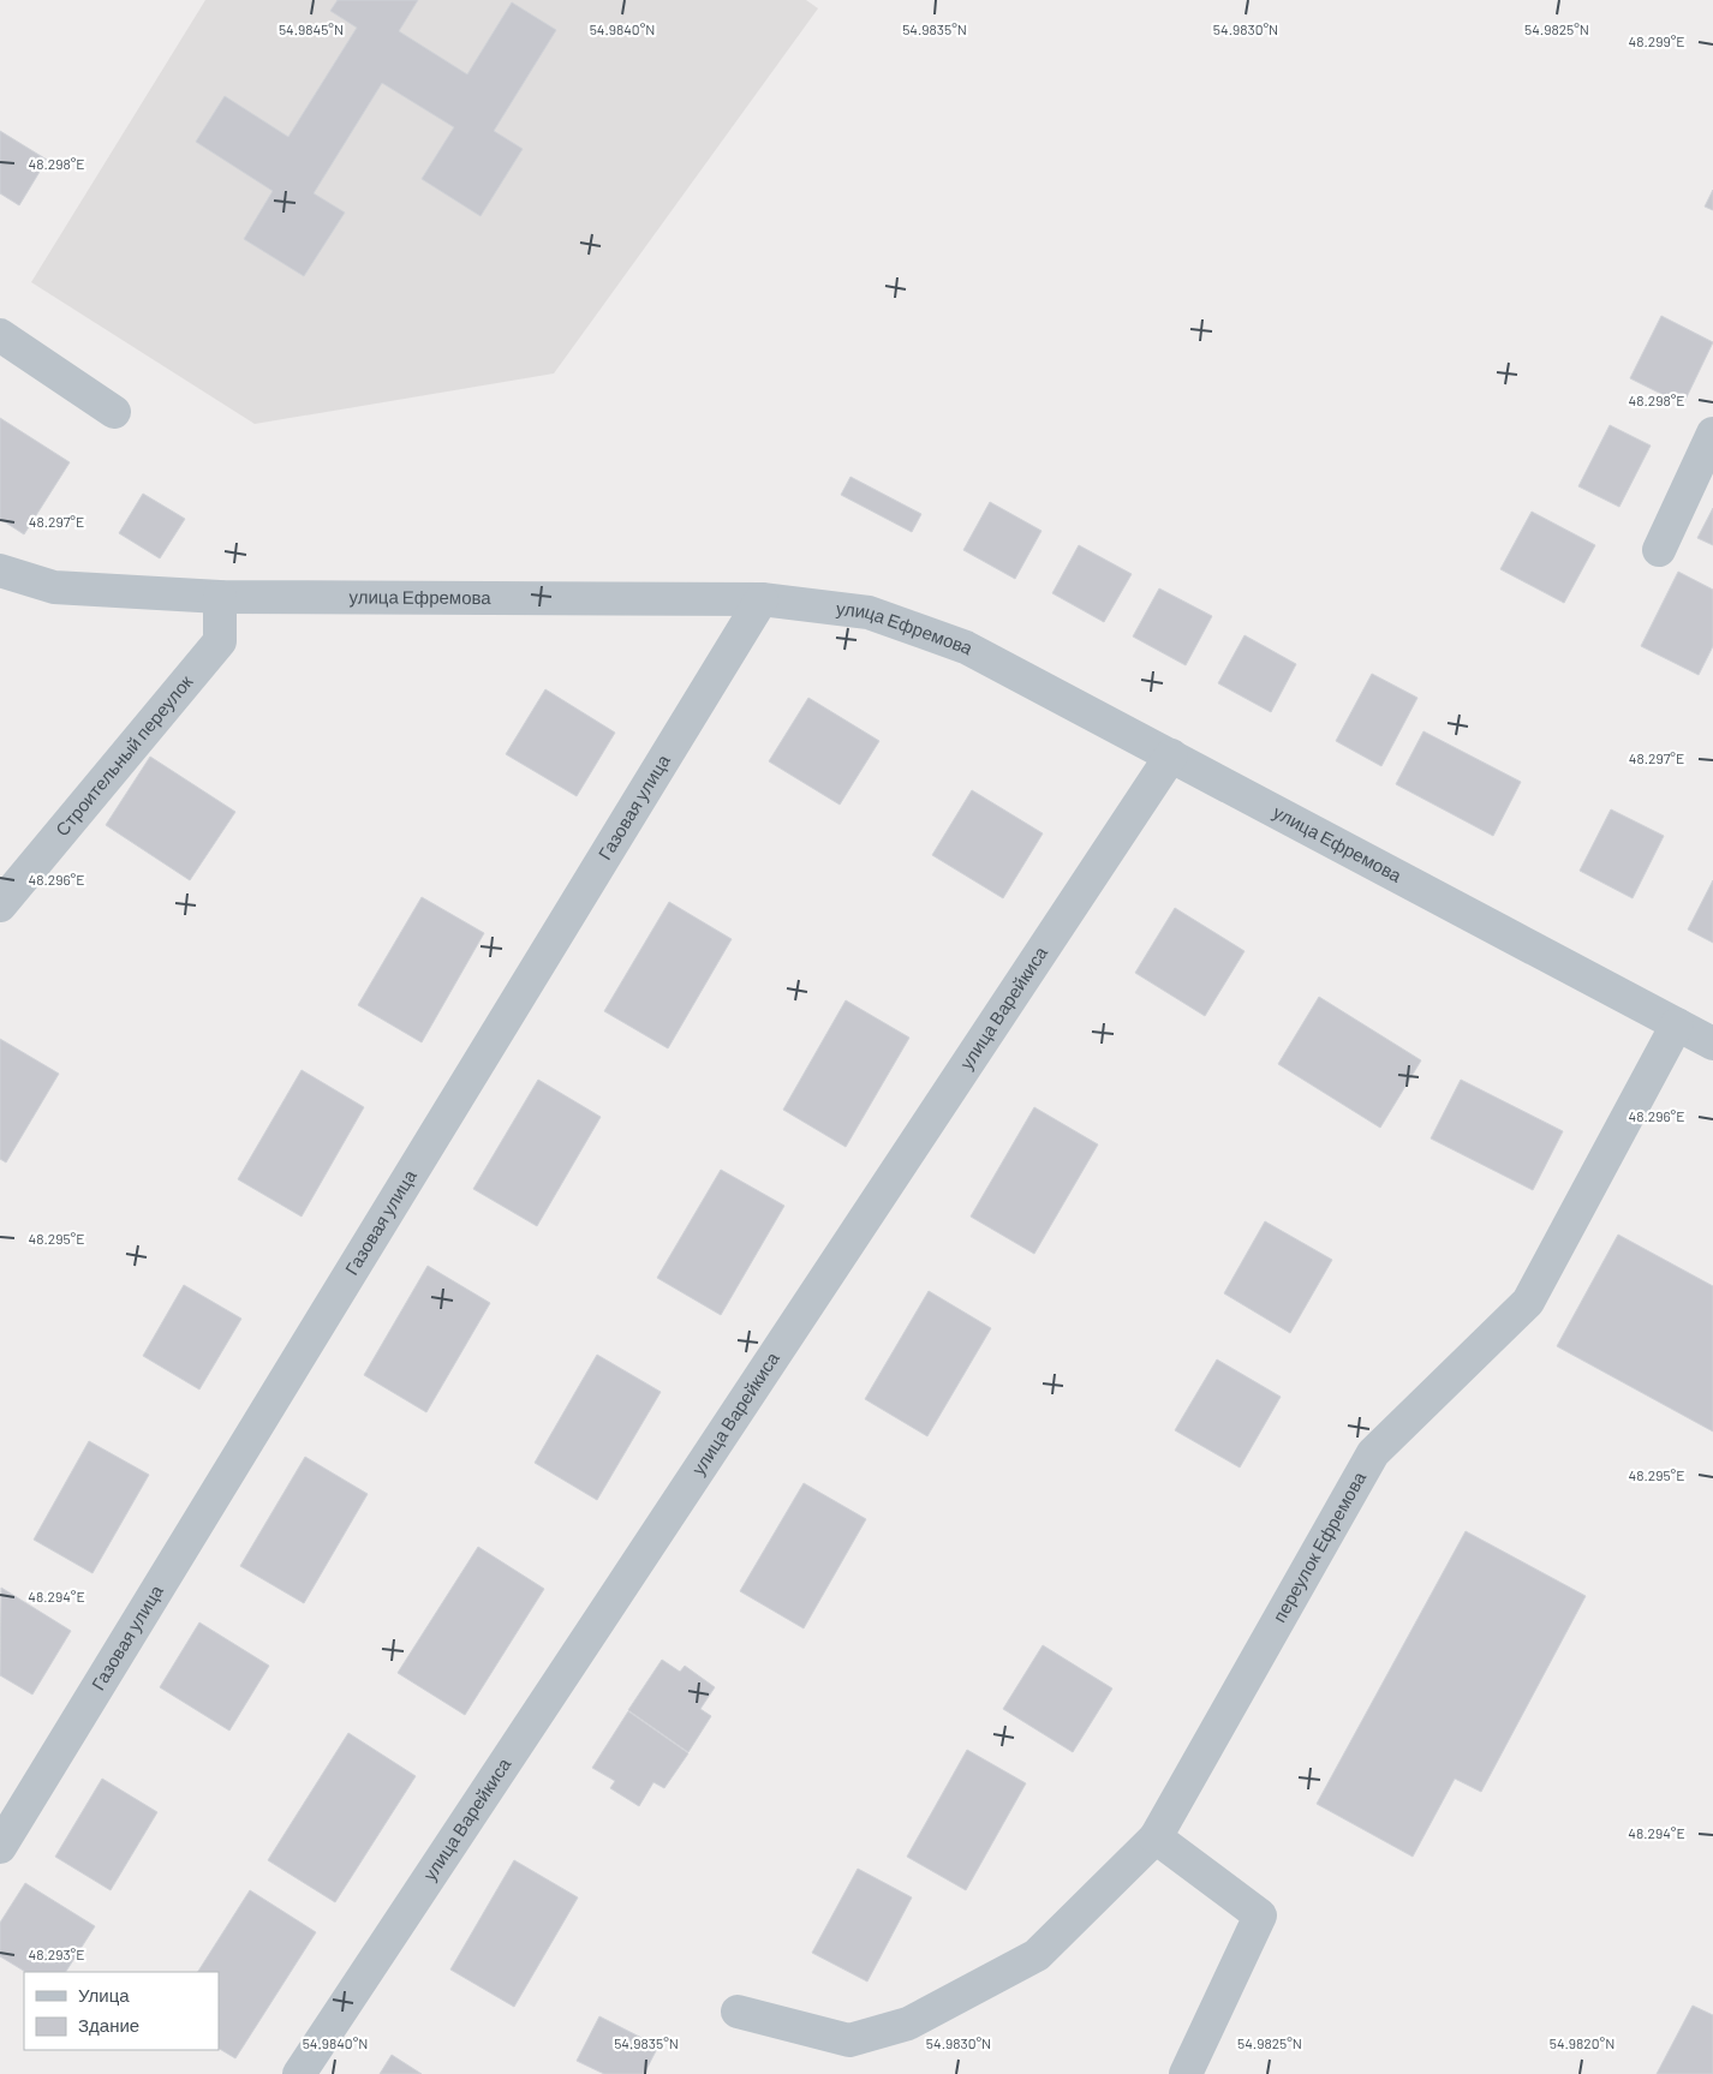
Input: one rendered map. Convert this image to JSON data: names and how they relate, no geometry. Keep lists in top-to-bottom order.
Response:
{
  "streets": {
    "street": [
      "улица Ефремова",
      "Строительный переулок",
      "Газовая улица",
      "улица Варейкиса",
      "переулок Ефремова"
    ]
  },
  "crossings": [
    ["улица Ефремова", "Строительный переулок"],
    ["улица Ефремова", "Газовая улица"],
    ["улица Ефремова", "улица Варейкиса"],
    ["улица Ефремова", "переулок Ефремова"]
  ],
  "legend": ["Улица", "Здание"],
  "coordinates": [
    "54.9845°N",
    "54.9840°N",
    "54.9835°N",
    "54.9830°N",
    "54.9825°N",
    "48.299°E",
    "48.298°E",
    "48.297°E",
    "48.296°E",
    "48.295°E",
    "48.294°E",
    "48.293°E",
    "54.9820°N"
  ]
}
